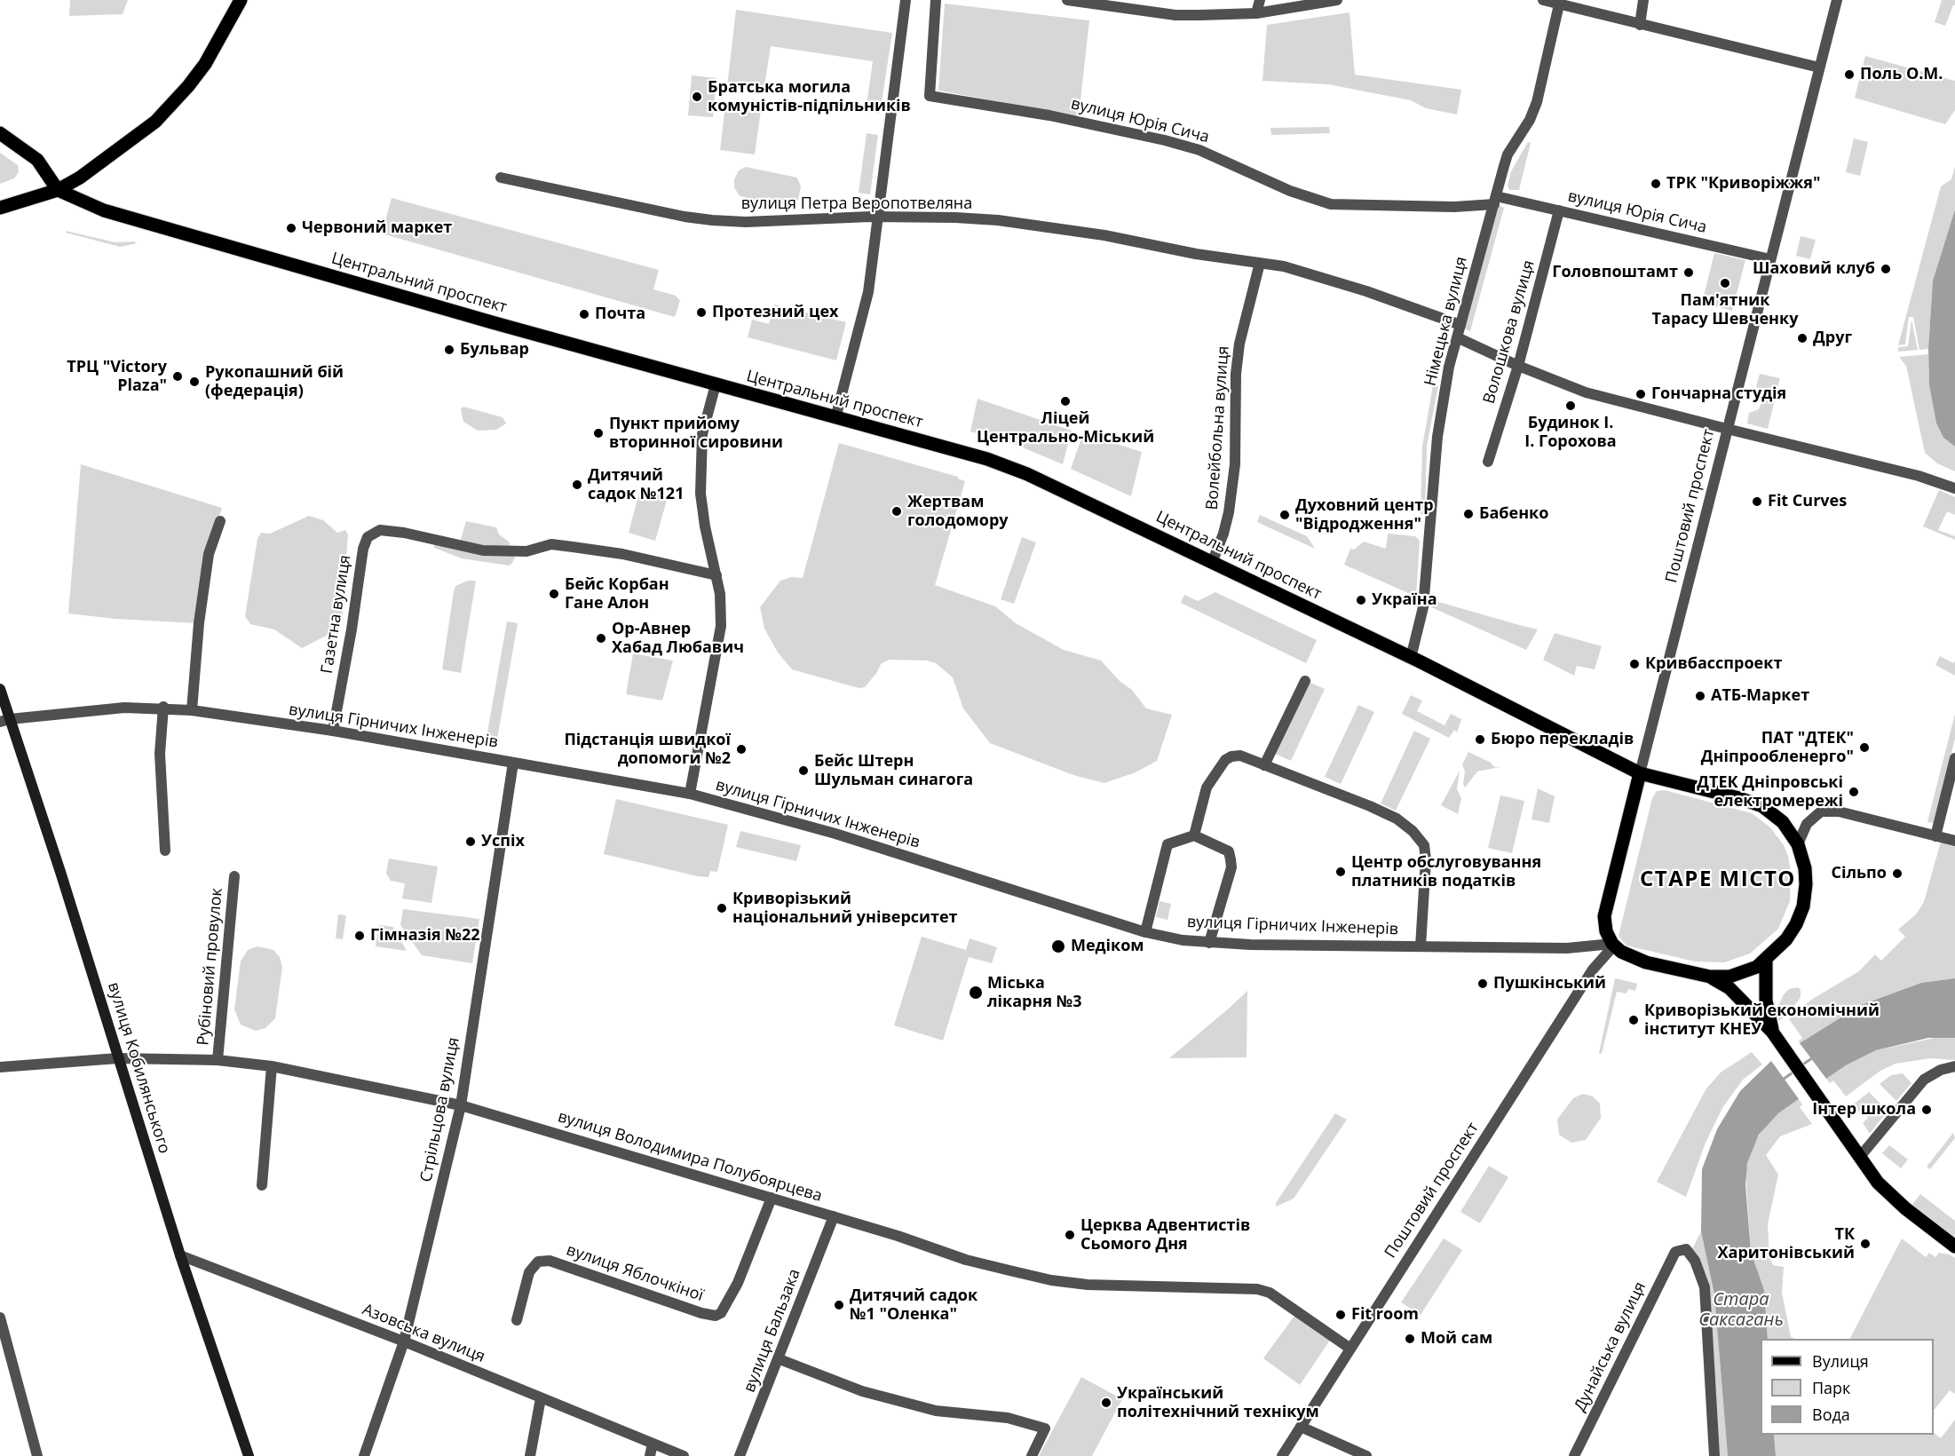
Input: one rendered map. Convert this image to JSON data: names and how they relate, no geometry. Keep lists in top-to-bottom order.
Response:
{
  "streets": {
    "main road": ["Центральний проспект", "вулиця Кобилянського"],
    "street": [
      "вулиця Юрія Сича",
      "вулиця Петра Веропотвеляна",
      "Німецька вулиця",
      "Волошкова вулиця",
      "Волейбольна вулиця",
      "Поштовий проспект",
      "Газетна вулиця",
      "вулиця Гірничих Інженерів",
      "Рубіновий провулок",
      "Стрільцова вулиця",
      "вулиця Володимира Полубоярцева",
      "вулиця Яблочкіної",
      "вулиця Бальзака",
      "Азовська вулиця",
      "Дунайська вулиця"
    ]
  },
  "crossings": [
    ["вулиця Юрія Сича", "Німецька вулиця"],
    ["вулиця Юрія Сича", "Волошкова вулиця"],
    ["вулиця Юрія Сича", "Поштовий проспект"],
    ["вулиця Петра Веропотвеляна", "Німецька вулиця"],
    ["вулиця Петра Веропотвеляна", "Волейбольна вулиця"],
    ["Центральний проспект", "Німецька вулиця"],
    ["Центральний проспект", "Волейбольна вулиця"],
    ["Центральний проспект", "Поштовий проспект"],
    ["Поштовий проспект", "вулиця Гірничих Інженерів"],
    ["Поштовий проспект", "вулиця Володимира Полубоярцева"],
    ["Газетна вулиця", "вулиця Гірничих Інженерів"],
    ["вулиця Гірничих Інженерів", "вулиця Кобилянського"],
    ["вулиця Гірничих Інженерів", "Стрільцова вулиця"],
    ["Рубіновий провулок", "вулиця Володимира Полубоярцева"],
    ["вулиця Кобилянського", "вулиця Володимира Полубоярцева"],
    ["вулиця Кобилянського", "Азовська вулиця"],
    ["Стрільцова вулиця", "вулиця Володимира Полубоярцева"],
    ["Стрільцова вулиця", "Азовська вулиця"],
    ["вулиця Володимира Полубоярцева", "вулиця Яблочкіної"],
    ["вулиця Володимира Полубоярцева", "вулиця Бальзака"]
  ],
  "districts": ["СТАРЕ МІСТО"],
  "water": ["Стара Саксагань"],
  "places": [
    "Поль О.М.",
    "Братська могила комуністів-підпільників",
    "ТРК \"Криворіжжя\"",
    "Червоний маркет",
    "Шаховий клуб",
    "Головпоштамт",
    "Пам'ятник Тарасу Шевченку",
    "Протезний цех",
    "Почта",
    "Друг",
    "Бульвар",
    "ТРЦ \"Victory Plaza\"",
    "Рукопашний бій (федерація)",
    "Гончарна студія",
    "Ліцей Центрально-Міський",
    "Будинок І. І. Горохова",
    "Пункт прийому вторинної сировини",
    "Дитячий садок №121",
    "Fit Curves",
    "Жертвам голодомору",
    "Бабенко",
    "Духовний центр \"Відродження\"",
    "Бейс Корбан Гане Алон",
    "Україна",
    "Ор-Авнер Хабад Любавич",
    "Кривбасспроект",
    "АТБ-Маркет",
    "Бюро перекладів",
    "ПАТ \"ДТЕК\" Дніпрообленерго\"",
    "Підстанція швидкої допомоги №2",
    "Бейс Штерн Шульман синагога",
    "ДТЕК Дніпровські електромережі",
    "Успіх",
    "Центр обслуговування платників податків",
    "Сільпо",
    "Криворізький національний університет",
    "Гімназія №22",
    "Медіком",
    "Пушкінський",
    "Міська лікарня №3",
    "Криворізький економічний інститут КНЕУ",
    "Інтер школа",
    "Церква Адвентистів Сьомого Дня",
    "ТК Харитонівський",
    "Дитячий садок №1 \"Оленка\"",
    "Fit room",
    "Мой сам",
    "Український політехнічний технікум"
  ],
  "legend": ["Вулиця", "Парк", "Вода"]
}
